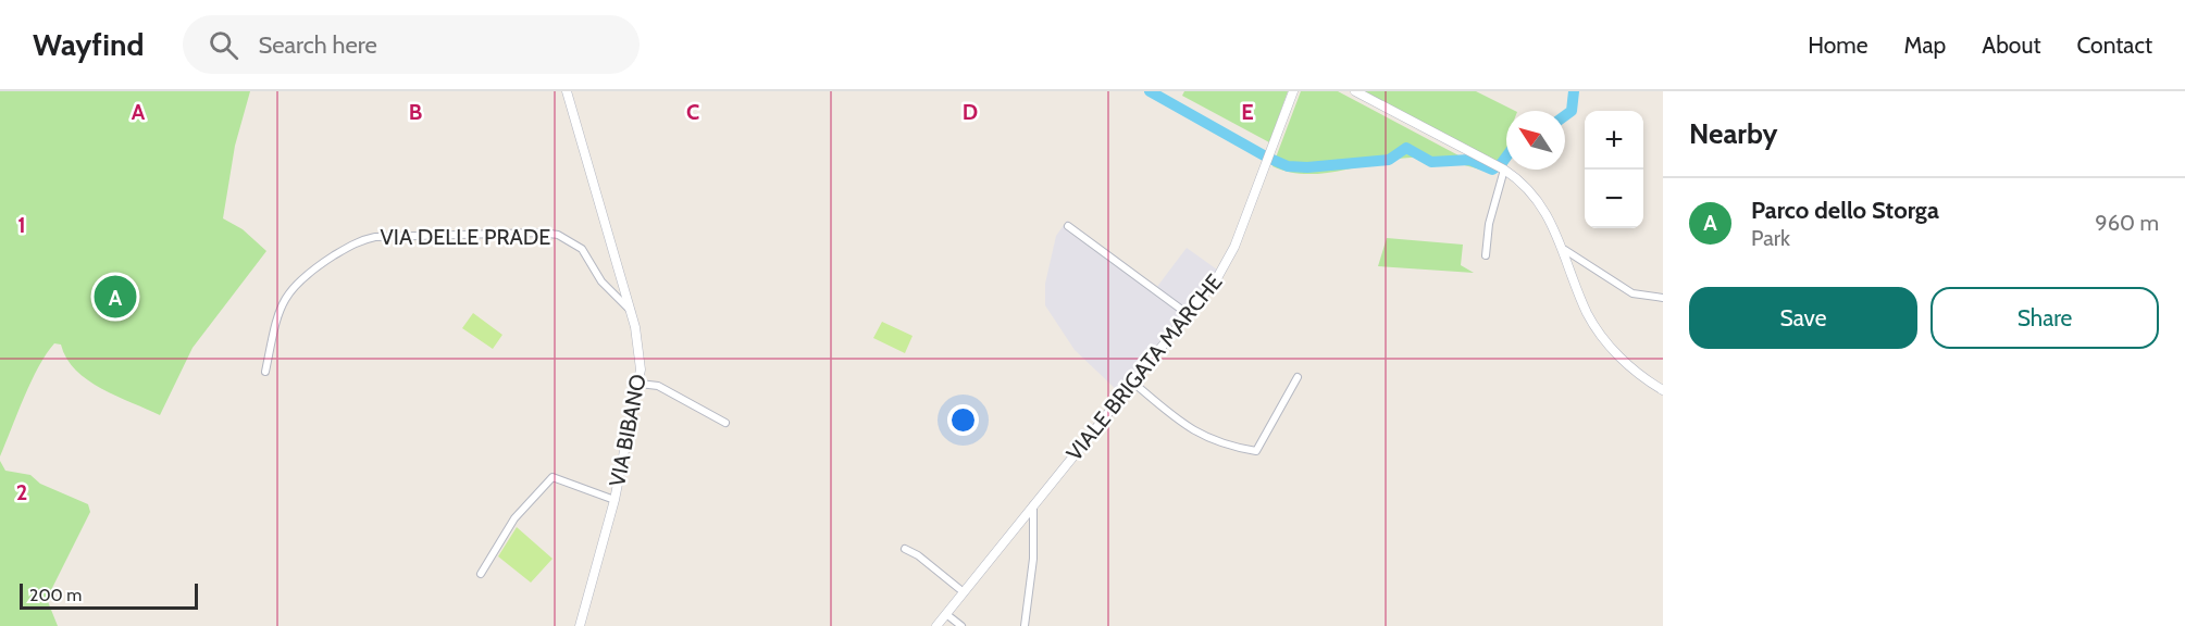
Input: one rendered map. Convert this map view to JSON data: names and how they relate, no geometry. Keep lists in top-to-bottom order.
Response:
{
  "streets": {
    "street": ["VIA DELLE PRADE", "VIALE BRIGATA MARCHE", "VIA BIBANO"]
  },
  "crossings": [
    ["VIA DELLE PRADE", "VIA BIBANO"]
  ],
  "scale_bar": "200 m",
  "north": "top left",
  "page": {
    "header": "Wayfind",
    "search": "Search here",
    "nav": [
      "Home",
      "Map",
      "About",
      "Contact"
    ],
    "heading": "Nearby",
    "map_buttons": ["+", "−"],
    "list": [
      {
        "mark": "A",
        "name": "Parco dello Storga",
        "note": "Park",
        "value": "960 m"
      }
    ],
    "buttons": ["Save", "Share"],
    "pins": "A",
    "scale": "200 m"
  },
  "grid": {
    "columns": [
      "A",
      "B",
      "C",
      "D",
      "E"
    ],
    "rows": ["1", "2"]
  }
}
